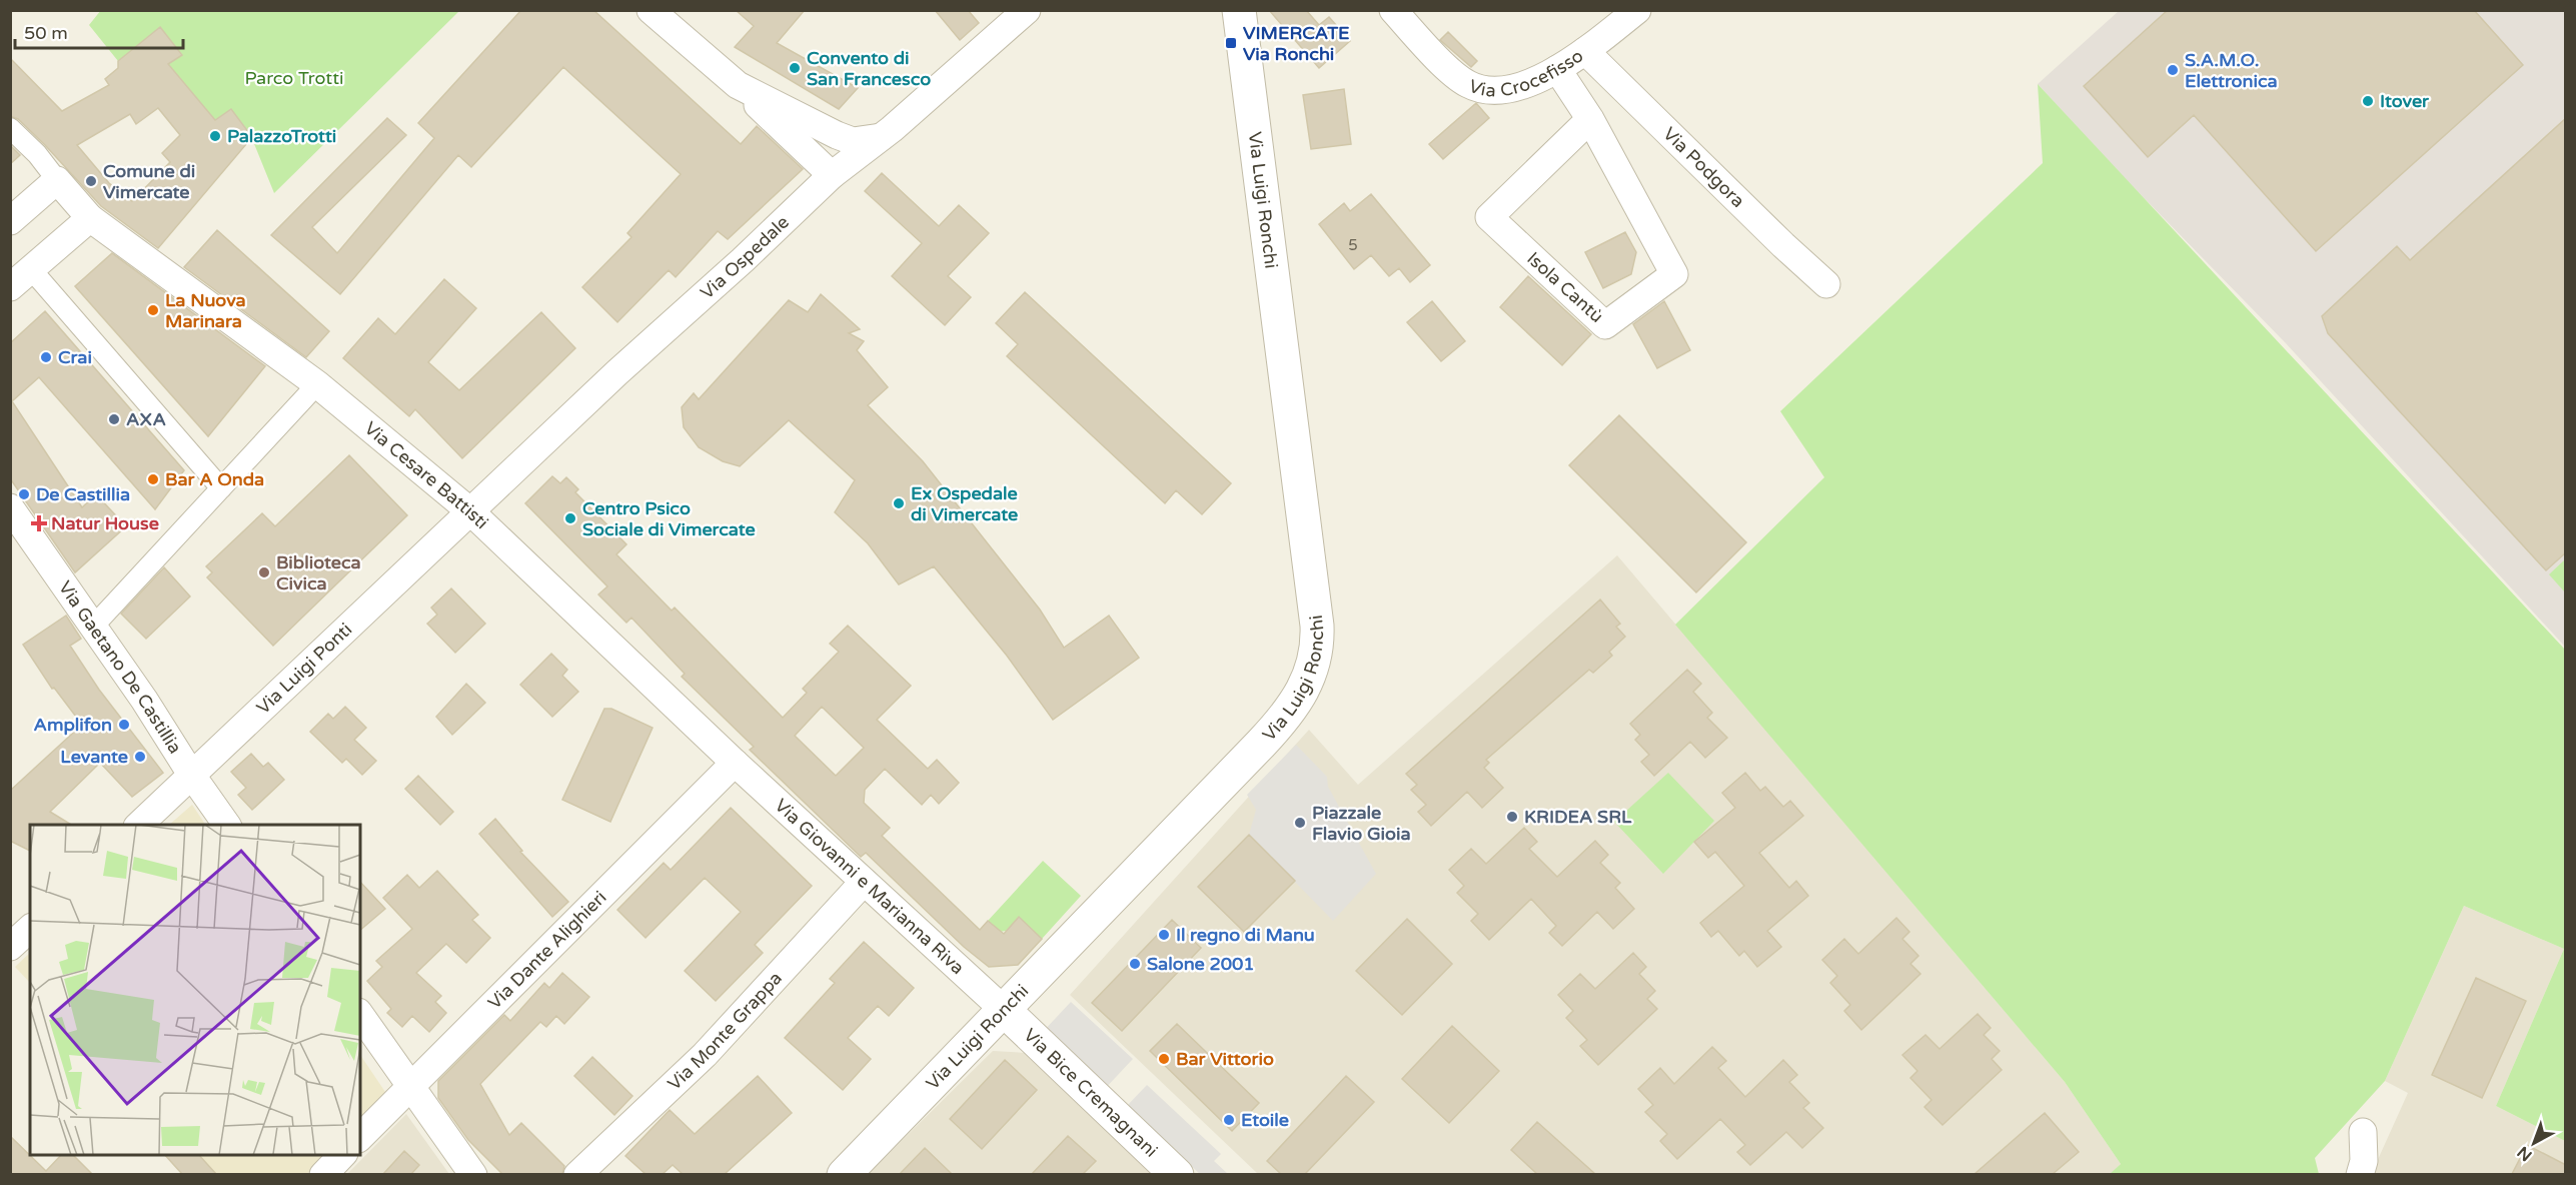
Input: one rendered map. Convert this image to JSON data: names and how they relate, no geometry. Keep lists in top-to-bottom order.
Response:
{
  "streets": {
    "street": [
      "Via Crocefisso",
      "Via Podgora",
      "Via Luigi Ronchi",
      "Via Ospedale",
      "Isola Cantù",
      "Via Cesare Battisti",
      "Via Gaetano De Castillia",
      "Via Luigi Ponti",
      "Via Giovanni e Marianna Riva",
      "Via Dante Alighieri",
      "Via Monte Grappa",
      "Via Bice Cremagnani"
    ]
  },
  "crossings": [
    ["Via Crocefisso", "Via Podgora"],
    ["Via Crocefisso", "Isola Cantù"],
    ["Via Luigi Ronchi", "Via Giovanni e Marianna Riva"],
    ["Via Luigi Ronchi", "Via Bice Cremagnani"],
    ["Via Ospedale", "Via Cesare Battisti"],
    ["Via Ospedale", "Via Luigi Ponti"],
    ["Via Cesare Battisti", "Via Luigi Ponti"],
    ["Via Cesare Battisti", "Via Giovanni e Marianna Riva"],
    ["Via Cesare Battisti", "Via Dante Alighieri"],
    ["Via Gaetano De Castillia", "Via Luigi Ponti"],
    ["Via Giovanni e Marianna Riva", "Via Dante Alighieri"],
    ["Via Giovanni e Marianna Riva", "Via Monte Grappa"],
    ["Via Giovanni e Marianna Riva", "Via Bice Cremagnani"]
  ],
  "parks": ["Parco Trotti"],
  "places": {
    "transit": ["VIMERCATE Via Ronchi"],
    "other": [
      "Convento di San Francesco",
      "S.A.M.O. Elettronica",
      "Itover",
      "PalazzoTrotti",
      "Comune di Vimercate",
      "La Nuova Marinara",
      "Crai",
      "AXA",
      "Bar A Onda",
      "De Castillia",
      "Ex Ospedale di Vimercate",
      "Centro Psico Sociale di Vimercate",
      "Biblioteca Civica",
      "Amplifon",
      "Levante",
      "KRIDEA SRL",
      "Piazzale Flavio Gioia",
      "Il regno di Manu",
      "Salone 2001",
      "Bar Vittorio",
      "Etoile"
    ],
    "health": ["Natur House"]
  },
  "house_numbers": ["5"],
  "scale_bar": "50 m",
  "north": "bottom left"
}
